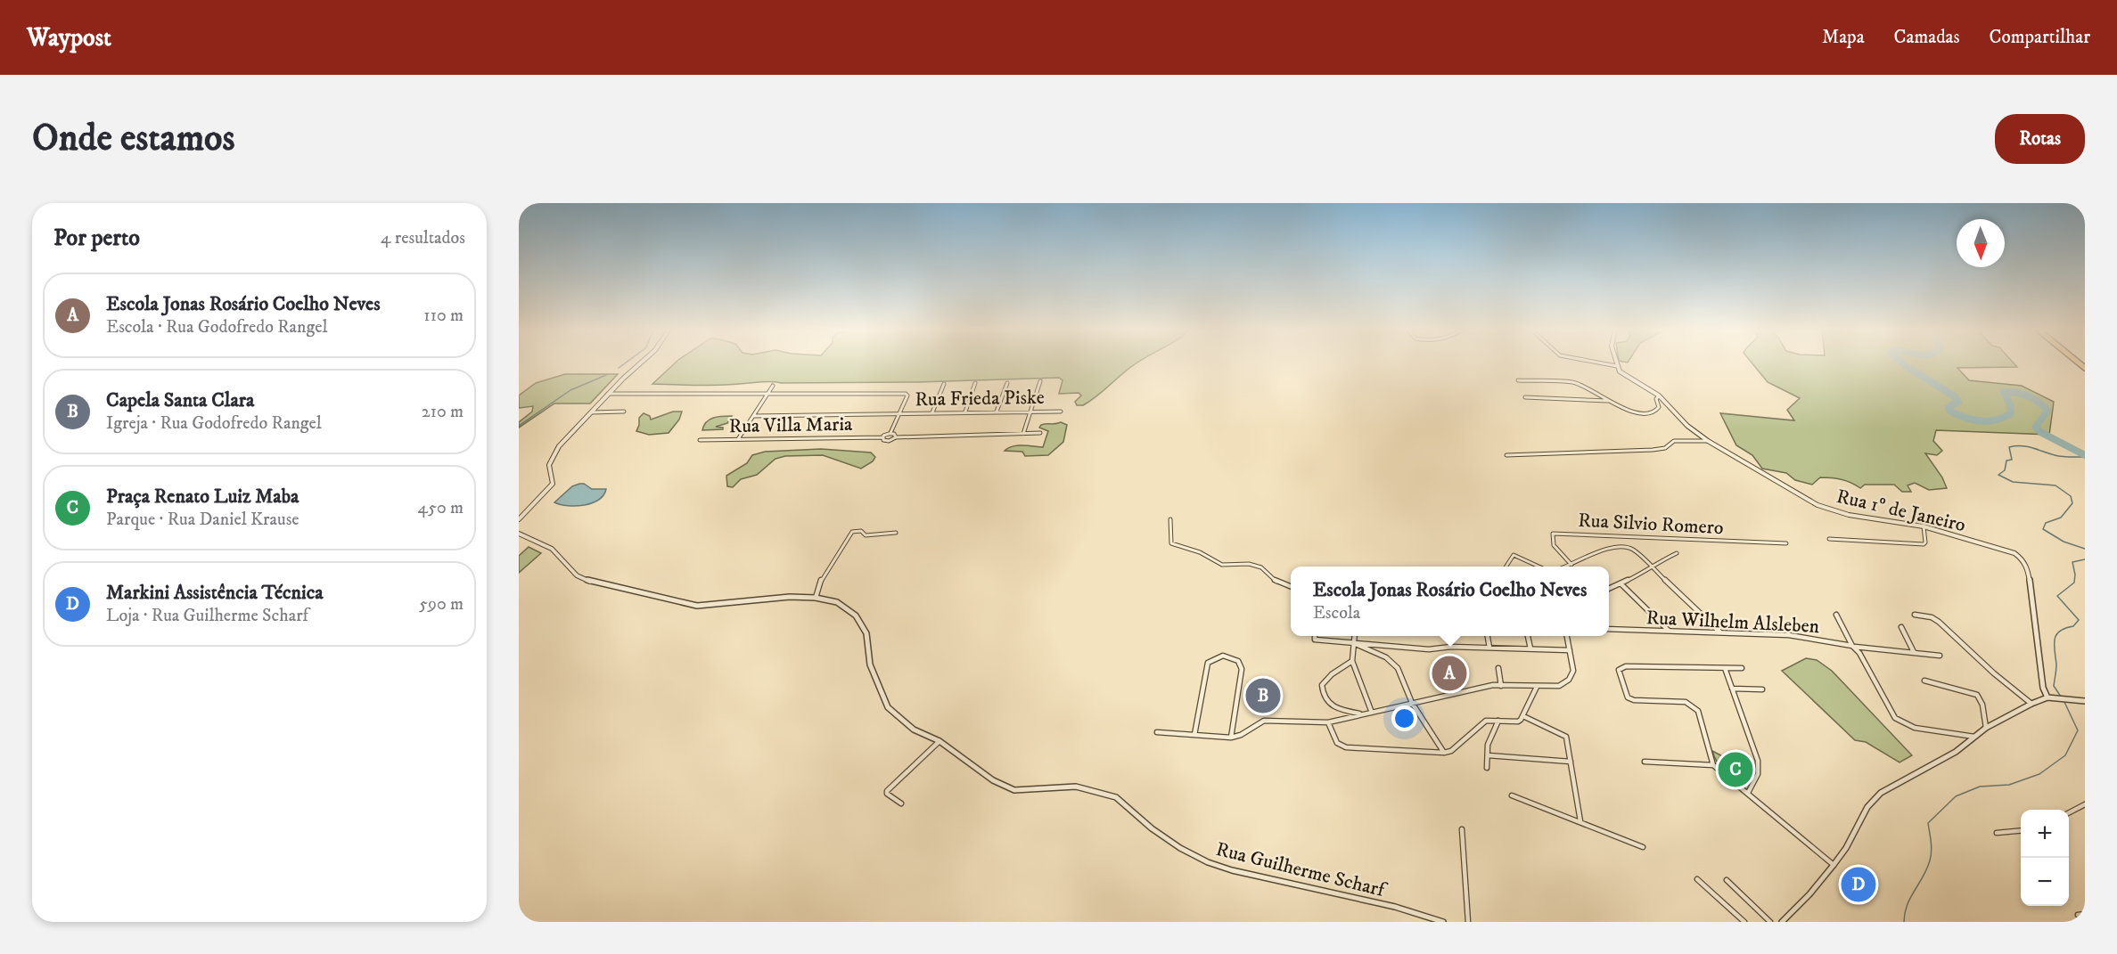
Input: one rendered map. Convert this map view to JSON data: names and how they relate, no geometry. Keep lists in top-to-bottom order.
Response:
{
  "streets": {
    "street": [
      "Rua Frieda Piske",
      "Rua Villa Maria",
      "Rua 1º de Janeiro",
      "Rua Silvio Romero",
      "Rua Wilhelm Alsleben",
      "Rua Guilherme Scharf"
    ]
  },
  "north": "bottom",
  "page": {
    "header": "Waypost",
    "nav": ["Mapa", "Camadas", "Compartilhar"],
    "buttons": "Rotas",
    "title": "Onde estamos",
    "heading": ["Por perto", "4 resultados"],
    "list": [
      {
        "mark": "A",
        "name": "Escola Jonas Rosário Coelho Neves",
        "note": "Escola · Rua Godofredo Rangel",
        "value": "110 m"
      },
      {
        "mark": "B",
        "name": "Capela Santa Clara",
        "note": "Igreja · Rua Godofredo Rangel",
        "value": "210 m"
      },
      {
        "mark": "C",
        "name": "Praça Renato Luiz Maba",
        "note": "Parque · Rua Daniel Krause",
        "value": "450 m"
      },
      {
        "mark": "D",
        "name": "Markini Assistência Técnica",
        "note": "Loja · Rua Guilherme Scharf",
        "value": "590 m"
      }
    ],
    "popup": ["Escola Jonas Rosário Coelho Neves", "Escola"],
    "pins": [
      "A",
      "B",
      "C",
      "D"
    ],
    "map_buttons": ["+", "−"]
  }
}
